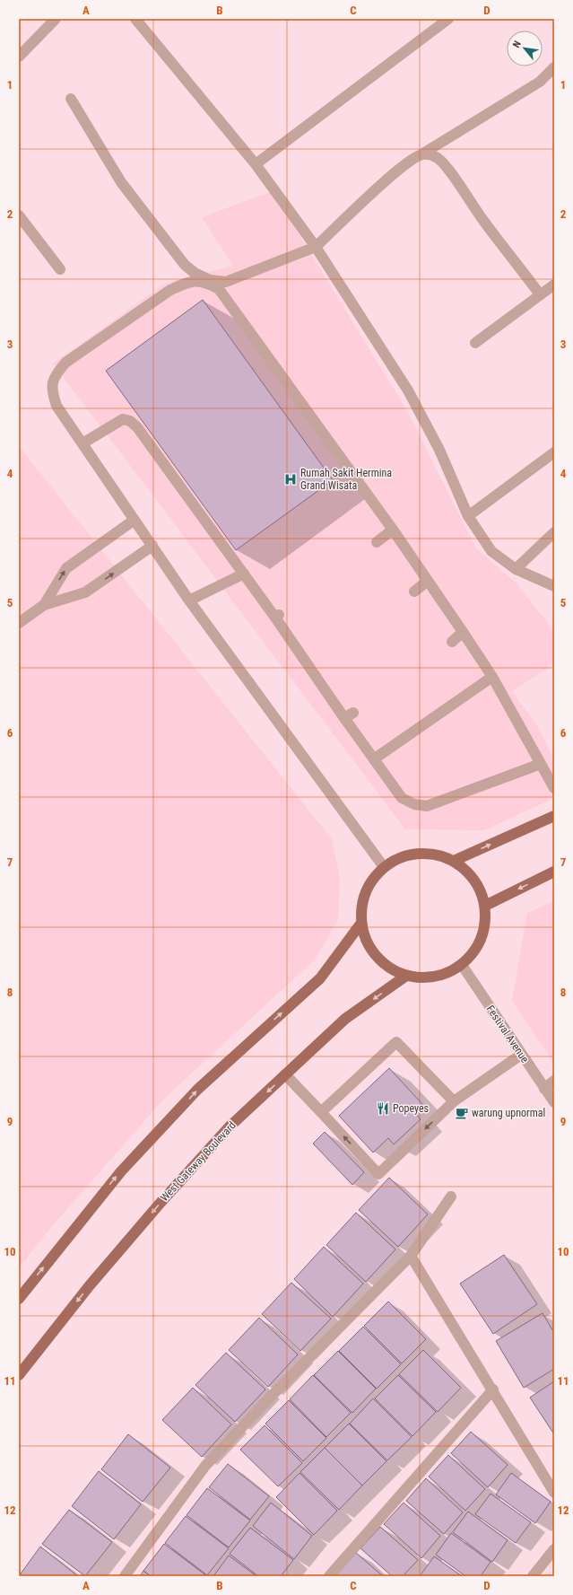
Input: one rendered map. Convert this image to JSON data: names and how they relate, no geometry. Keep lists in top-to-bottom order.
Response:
{
  "streets": {
    "main road": ["West Gateway Boulevard"],
    "street": ["Festival Avenue"]
  },
  "crossings": [
    ["Festival Avenue", "West Gateway Boulevard"]
  ],
  "places": {
    "hospital": ["Rumah Sakit Hermina Grand Wisata"],
    "restaurant": ["Popeyes"],
    "cafe": ["warung upnormal"]
  },
  "north": "top left",
  "grid": {
    "columns": [
      "A",
      "B",
      "C",
      "D"
    ],
    "rows": [
      "1",
      "2",
      "3",
      "4",
      "5",
      "6",
      "7",
      "8",
      "9",
      "10",
      "11",
      "12"
    ]
  }
}
